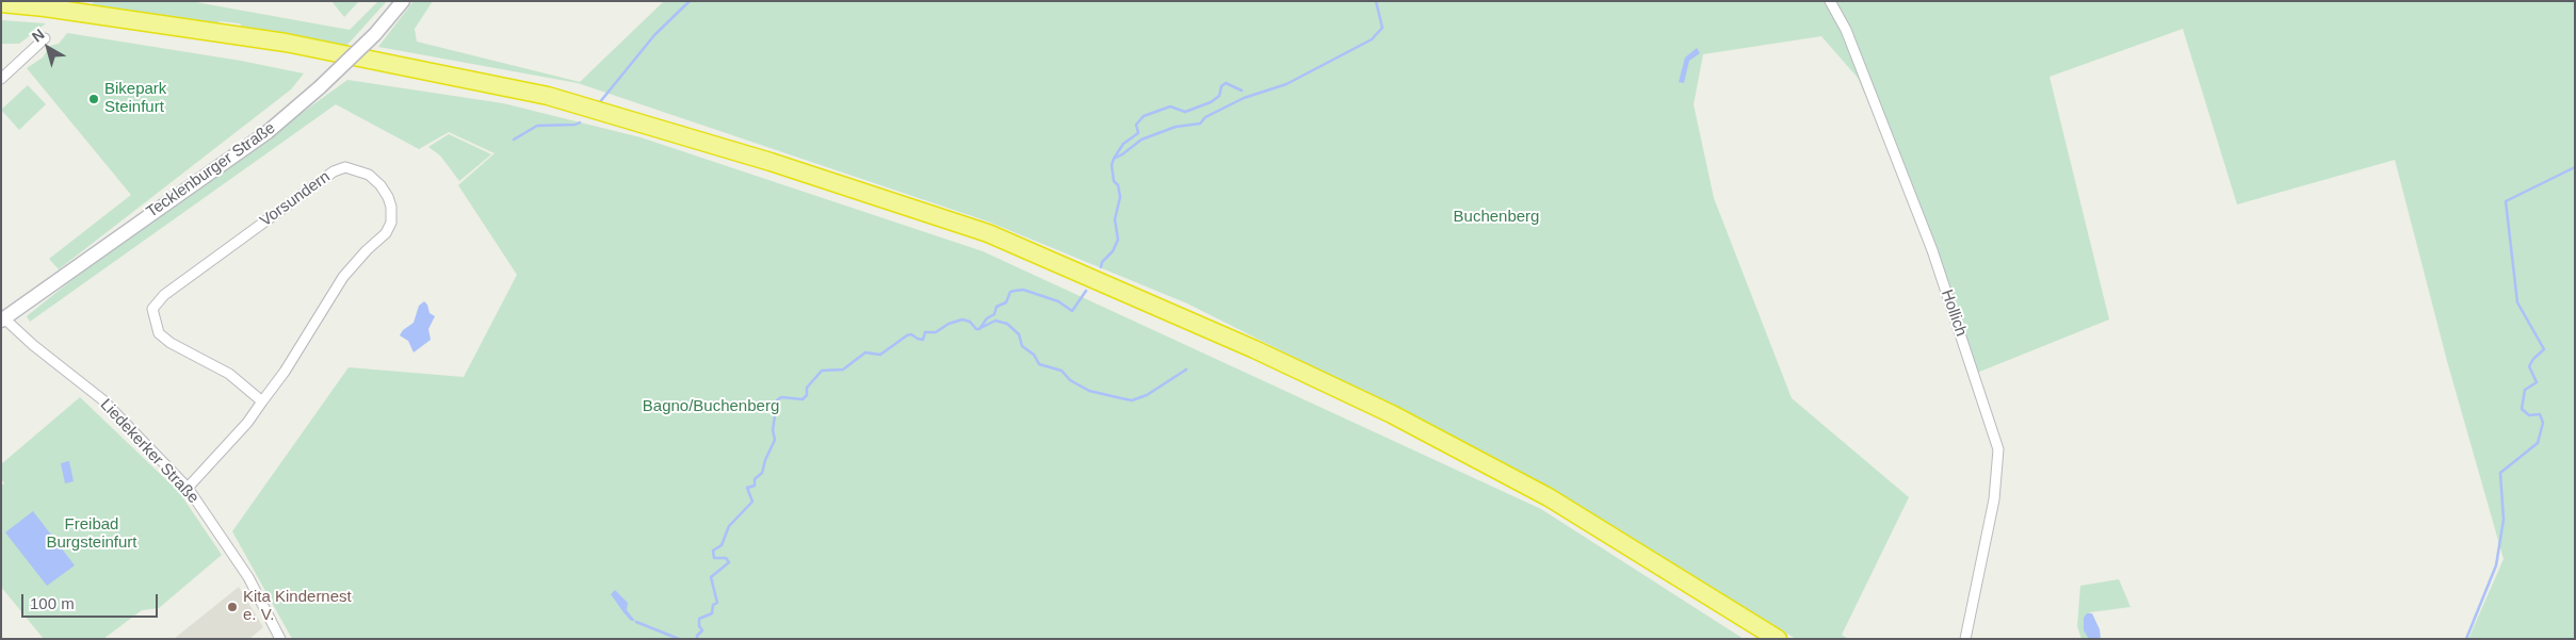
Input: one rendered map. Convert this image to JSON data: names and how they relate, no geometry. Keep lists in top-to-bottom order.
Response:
{
  "streets": {
    "main road": ["Tecklenburger Straße"],
    "street": ["Vorsundern", "Hollich", "Liedekerker Straße"]
  },
  "crossings": [
    ["Tecklenburger Straße", "Liedekerker Straße"],
    ["Vorsundern", "Liedekerker Straße"]
  ],
  "parks": ["Buchenberg", "Bagno/Buchenberg", "Freibad Burgsteinfurt"],
  "places": ["Bikepark Steinfurt", "Kita Kindernest e. V."],
  "scale_bar": "100 m",
  "north": "top left"
}
